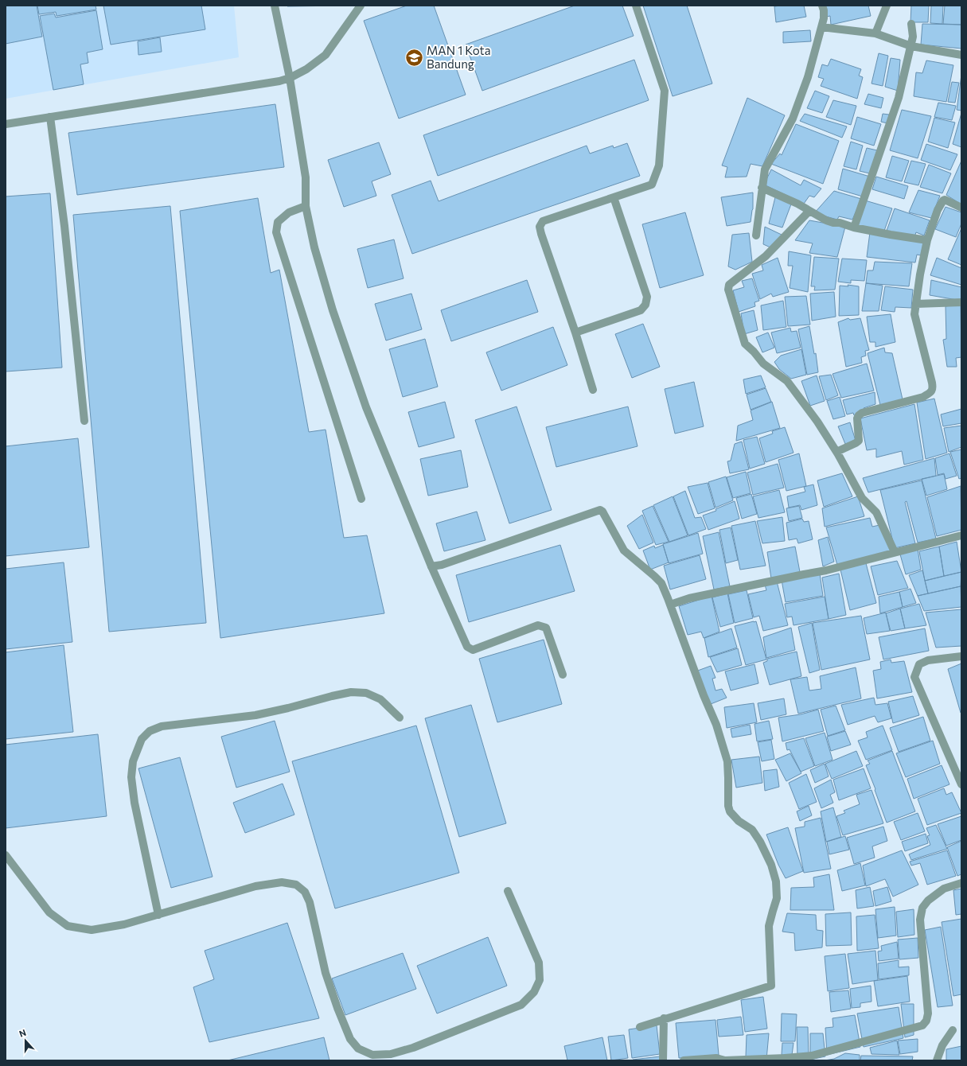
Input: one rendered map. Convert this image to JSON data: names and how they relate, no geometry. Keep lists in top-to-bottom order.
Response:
{
  "places": {
    "school or university": ["MAN 1 Kota Bandung"]
  },
  "north": "top"
}
